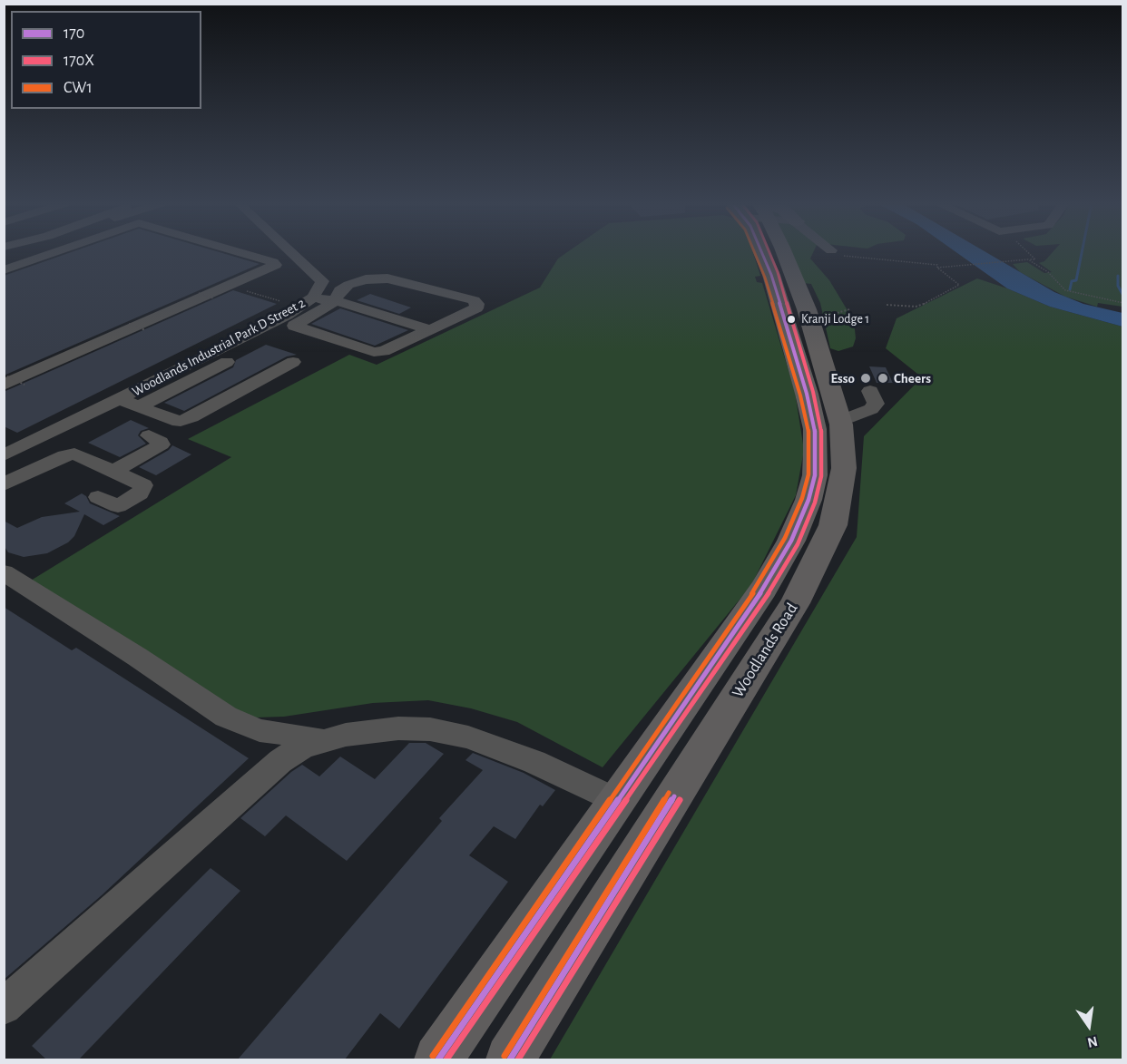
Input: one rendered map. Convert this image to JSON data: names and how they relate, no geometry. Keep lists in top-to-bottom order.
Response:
{
  "streets": {
    "main road": ["Woodlands Road"],
    "street": ["Woodlands Industrial Park D Street 2"]
  },
  "places": ["Kranji Lodge 1", "Esso", "Cheers"],
  "lines": ["transit line 170", "transit line 170X", "transit line CW1"],
  "legend": ["170", "170X", "CW1"],
  "north": "bottom"
}
